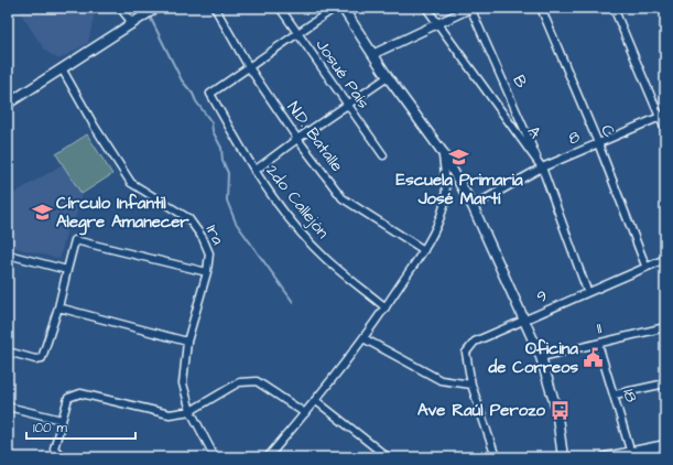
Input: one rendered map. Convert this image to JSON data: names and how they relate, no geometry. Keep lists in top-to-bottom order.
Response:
{
  "streets": {
    "street": [
      "Josué País",
      "B",
      "C",
      "A",
      "N.D. Batalle",
      "8",
      "2do Callejón",
      "1ra",
      "9",
      "11",
      "18"
    ]
  },
  "crossings": [
    ["B", "A"],
    ["B", "8"],
    ["C", "8"],
    ["C", "9"],
    ["A", "8"],
    ["A", "9"],
    ["N.D. Batalle", "2do Callejón"],
    ["11", "18"]
  ],
  "places": {
    "school or university": ["Escuela Primaria José Martí", "Círculo Infantil Alegre Amanecer"],
    "public building": ["Oficina de Correos"],
    "bus stop": ["Ave Raúl Perozo"]
  },
  "scale_bar": "100 m"
}
